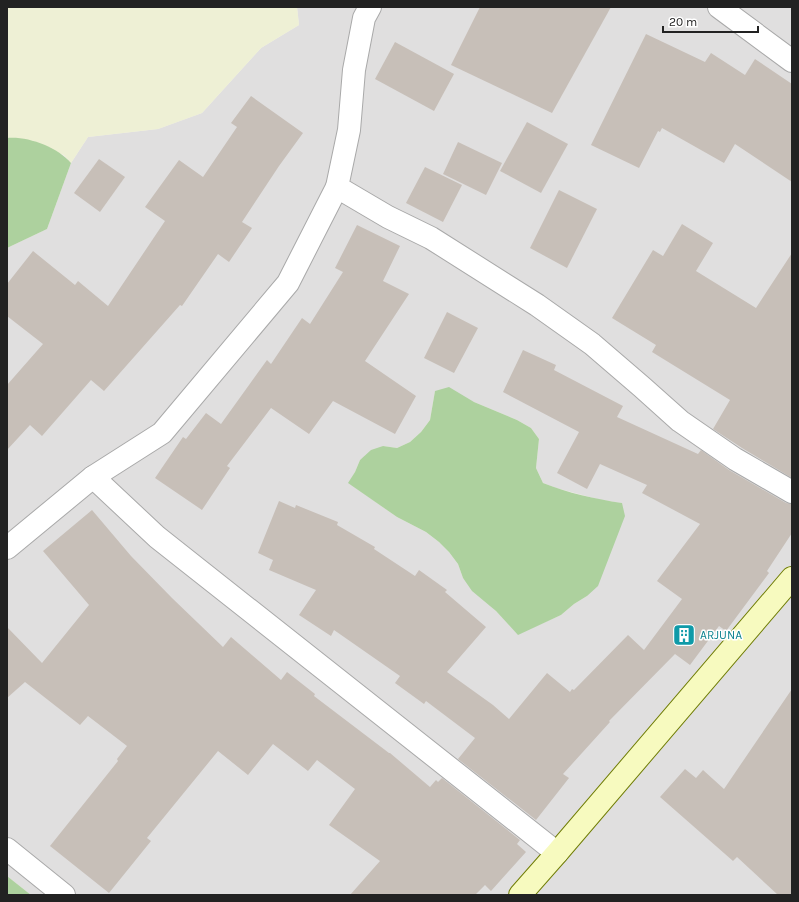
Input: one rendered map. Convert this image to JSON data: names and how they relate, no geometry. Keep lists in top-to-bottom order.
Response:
{
  "places": {
    "building": ["ARJUNA"]
  },
  "scale_bar": "20 m"
}
